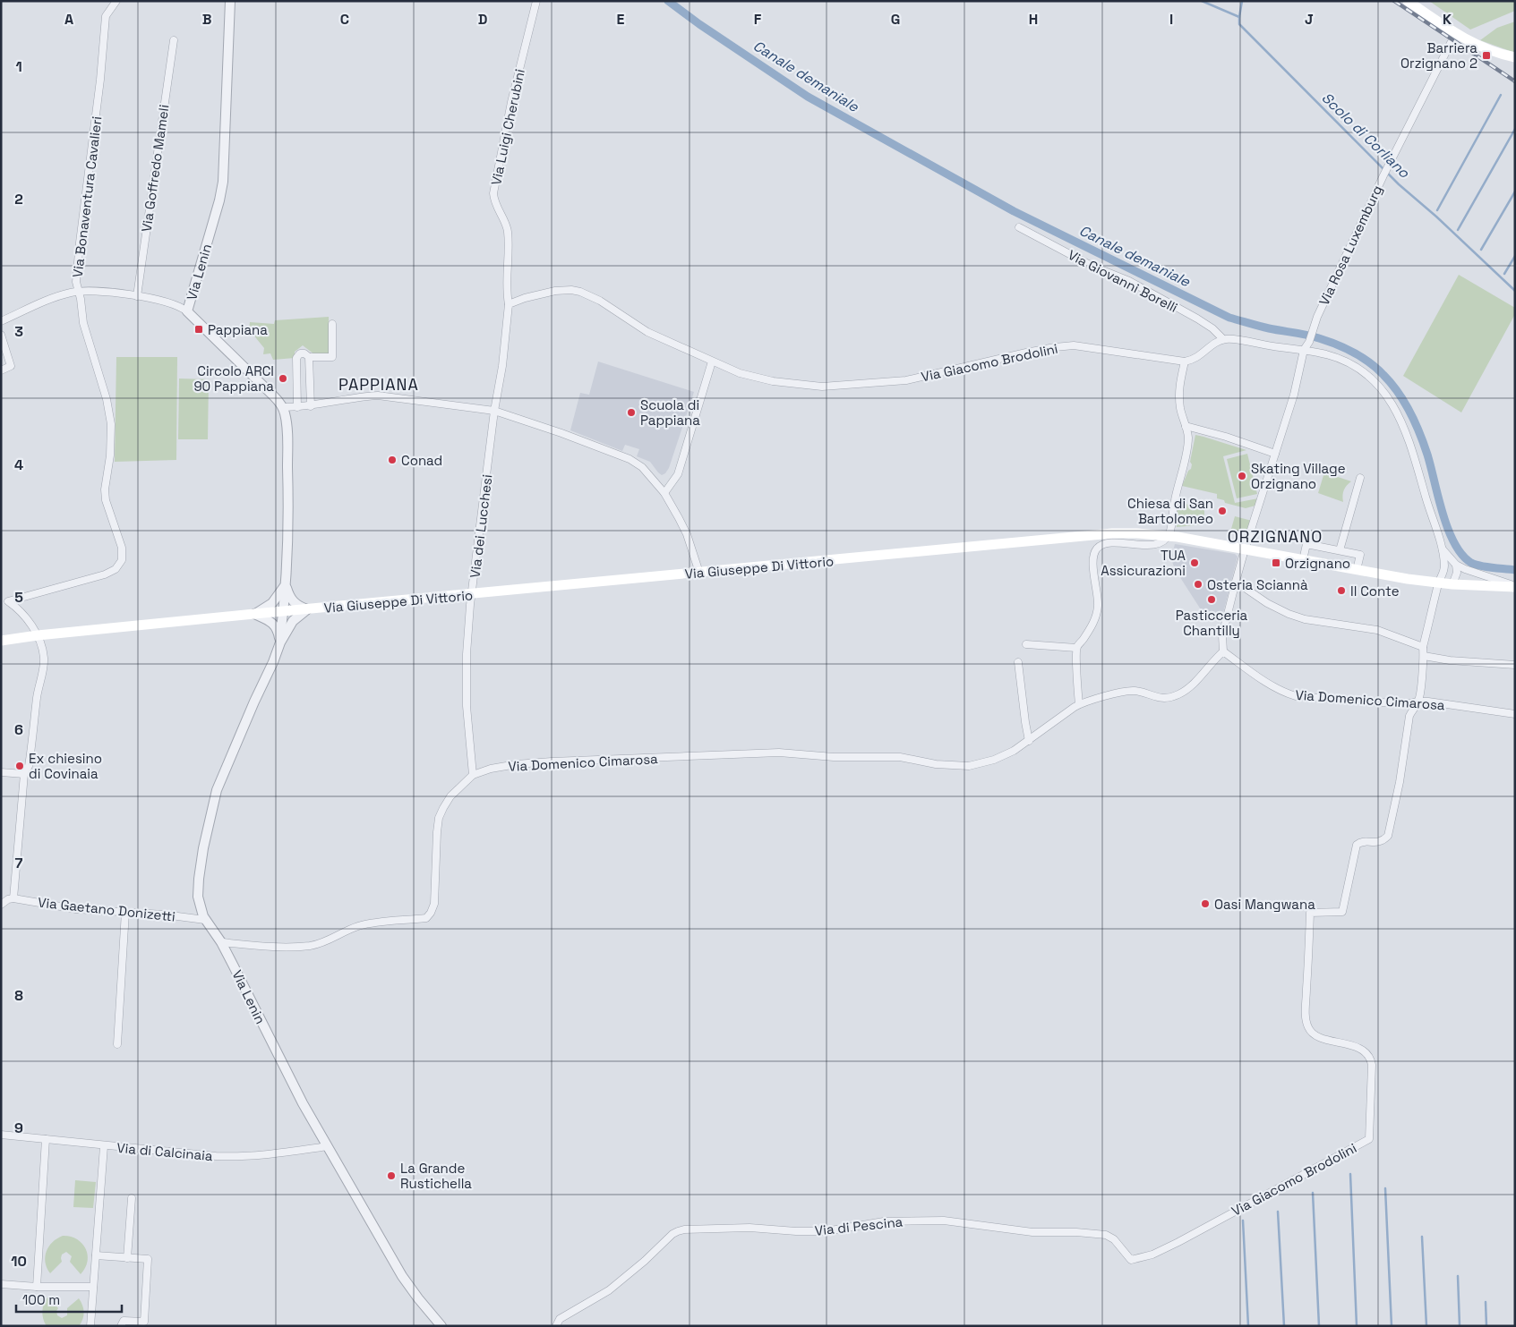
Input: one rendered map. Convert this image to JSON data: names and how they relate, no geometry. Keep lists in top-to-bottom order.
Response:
{
  "streets": {
    "main road": ["Via Giuseppe Di Vittorio"],
    "street": [
      "Via Luigi Cherubini",
      "Via Goffredo Mameli",
      "Via Bonaventura Cavalieri",
      "Via Rosa Luxemburg",
      "Via Lenin",
      "Via Giovanni Borelli",
      "Via Giacomo Brodolini",
      "Via dei Lucchesi",
      "Via Domenico Cimarosa",
      "Via Gaetano Donizetti",
      "Via di Calcinaia",
      "Via di Pescina"
    ]
  },
  "crossings": [
    ["Via Luigi Cherubini", "Via Giacomo Brodolini"],
    ["Via Bonaventura Cavalieri", "Via Giuseppe Di Vittorio"],
    ["Via Bonaventura Cavalieri", "Via Gaetano Donizetti"],
    ["Via Rosa Luxemburg", "Via Giacomo Brodolini"],
    ["Via Lenin", "Via Giuseppe Di Vittorio"],
    ["Via Lenin", "Via Domenico Cimarosa"],
    ["Via Lenin", "Via Gaetano Donizetti"],
    ["Via Lenin", "Via di Calcinaia"],
    ["Via Giovanni Borelli", "Via Giacomo Brodolini"],
    ["Via Giacomo Brodolini", "Via Giuseppe Di Vittorio"],
    ["Via Giacomo Brodolini", "Via Domenico Cimarosa"],
    ["Via Giacomo Brodolini", "Via di Pescina"],
    ["Via dei Lucchesi", "Via Giuseppe Di Vittorio"],
    ["Via dei Lucchesi", "Via Domenico Cimarosa"]
  ],
  "districts": ["PAPPIANA", "ORZIGNANO"],
  "water": ["Canale demaniale", "Scolo di Corliano"],
  "places": {
    "transit": ["Barriera Orzignano 2", "Pappiana", "Orzignano"],
    "other": [
      "Circolo ARCI 90 Pappiana",
      "Scuola di Pappiana",
      "Conad",
      "Skating Village Orzignano",
      "Chiesa di San Bartolomeo",
      "TUA Assicurazioni",
      "Osteria Sciannà",
      "Il Conte",
      "Pasticceria Chantilly",
      "Ex chiesino di Covinaia",
      "Oasi Mangwana",
      "La Grande Rustichella"
    ]
  },
  "scale_bar": "100 m",
  "grid": {
    "columns": [
      "A",
      "B",
      "C",
      "D",
      "E",
      "F",
      "G",
      "H",
      "I",
      "J",
      "K"
    ],
    "rows": [
      "1",
      "2",
      "3",
      "4",
      "5",
      "6",
      "7",
      "8",
      "9",
      "10"
    ]
  }
}
